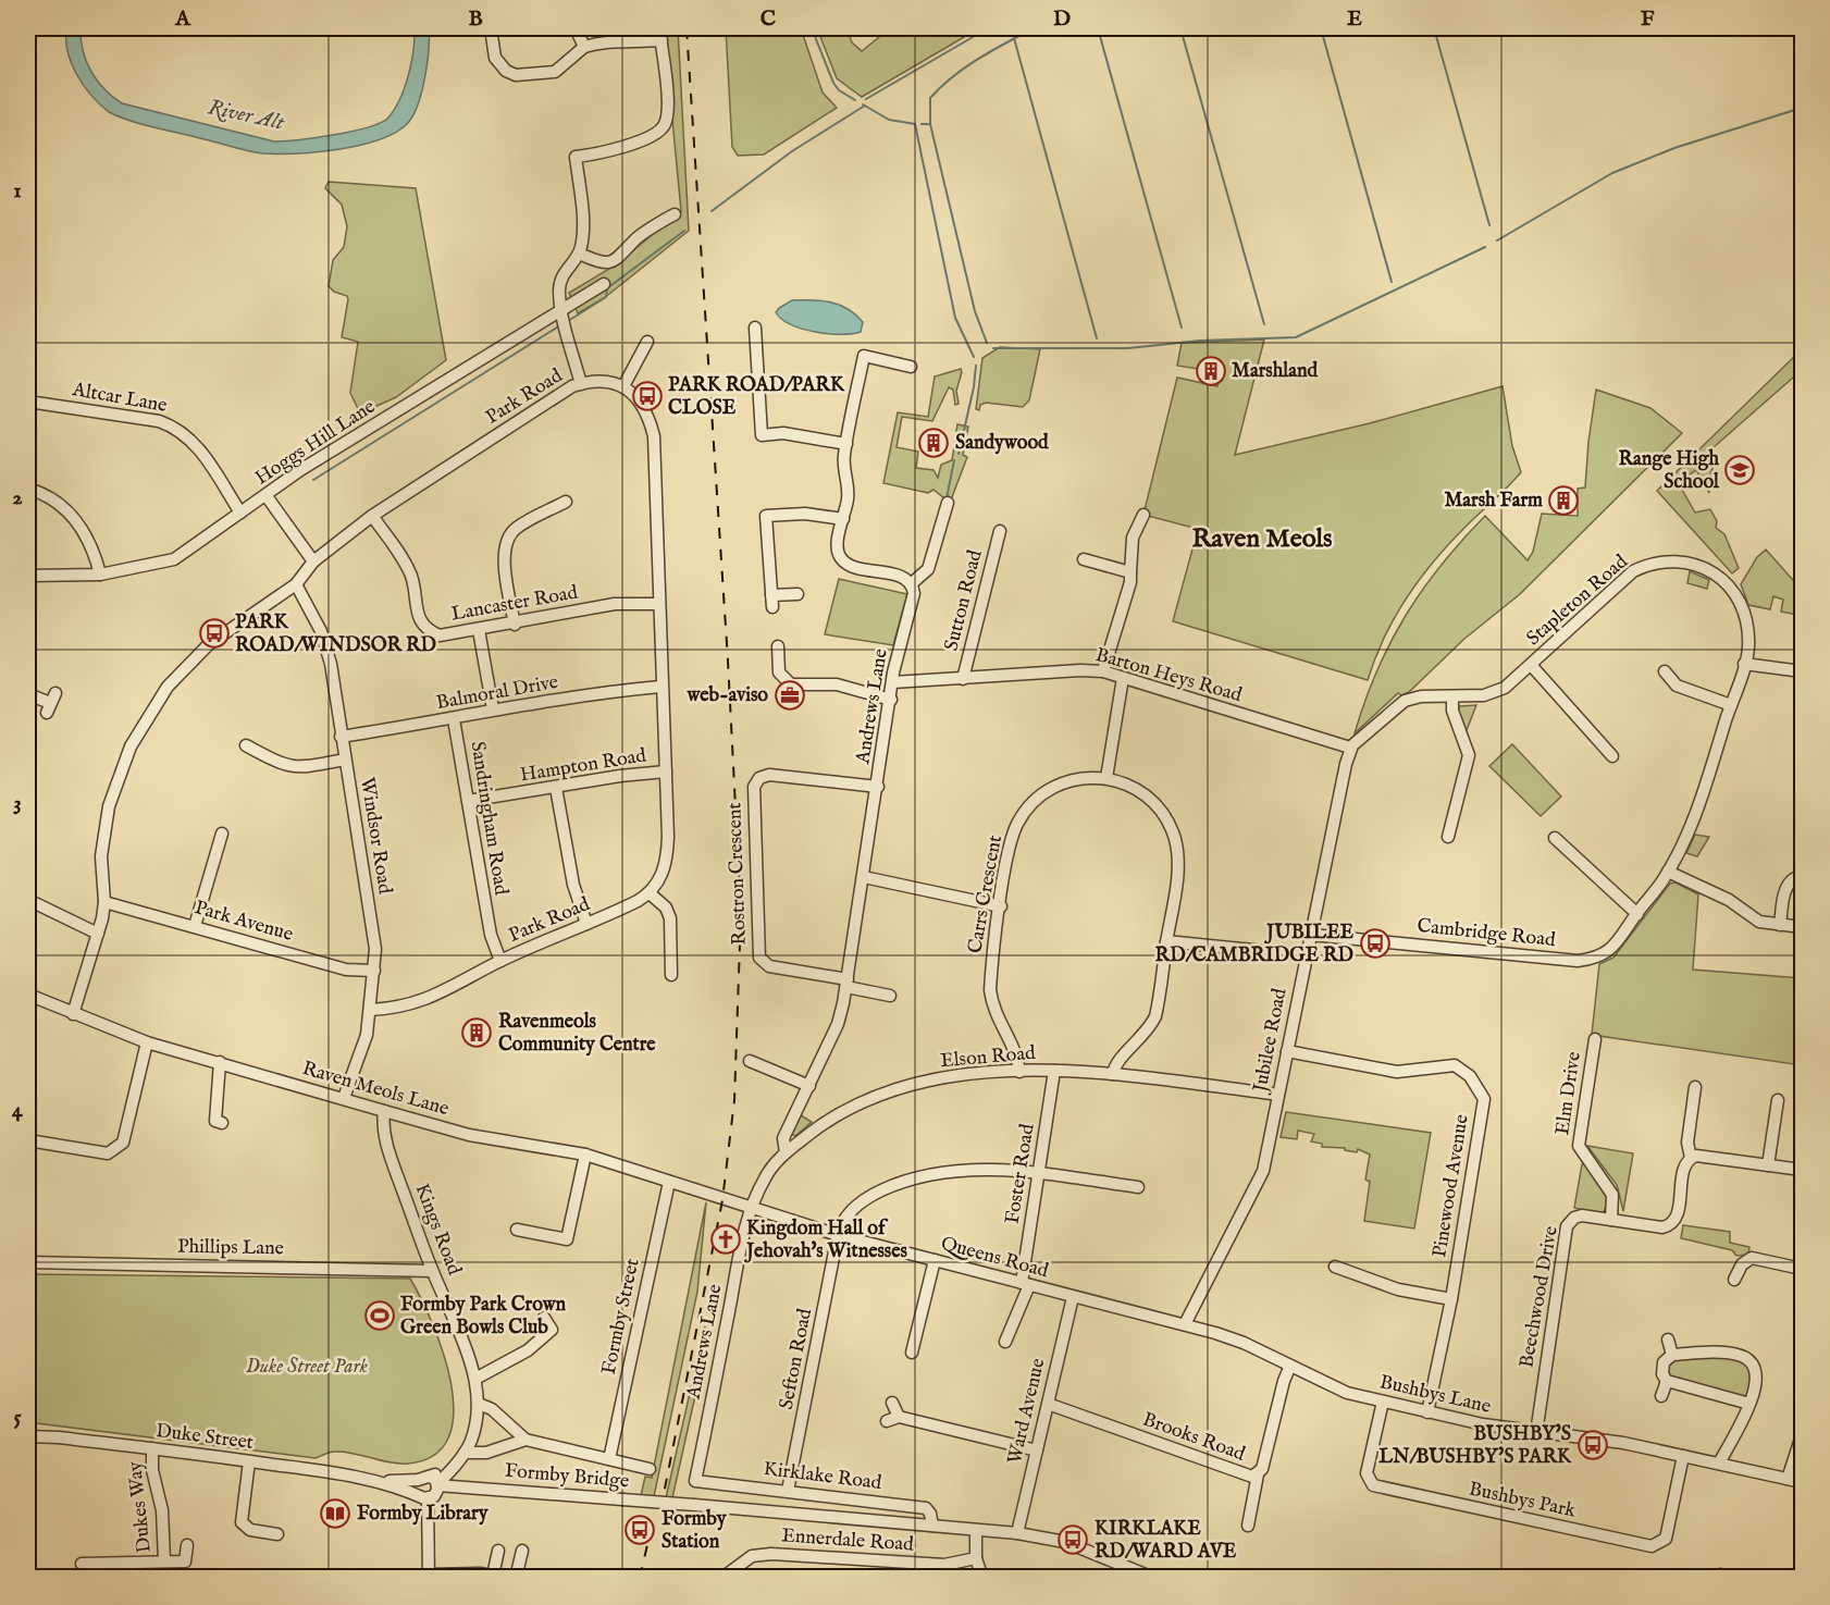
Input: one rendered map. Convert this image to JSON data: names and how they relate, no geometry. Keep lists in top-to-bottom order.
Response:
{
  "streets": {
    "street": [
      "Park Road",
      "Altcar Lane",
      "Hoggs Hill Lane",
      "Sutton Road",
      "Stapleton Road",
      "Lancaster Road",
      "Barton Heys Road",
      "Balmoral Drive",
      "Andrews Lane",
      "Hampton Road",
      "Sandringham Road",
      "Windsor Road",
      "Rostron Crescent",
      "Carrs Crescent",
      "Park Avenue",
      "Cambridge Road",
      "Jubilee Road",
      "Elson Road",
      "Raven Meols Lane",
      "Elm Drive",
      "Foster Road",
      "Pinewood Avenue",
      "Kings Road",
      "Phillips Lane",
      "Queens Road",
      "Beechwood Drive",
      "Formby Street",
      "Sefton Road",
      "Bushbys Lane",
      "Ward Avenue",
      "Duke Street",
      "Brooks Road",
      "Formby Bridge",
      "Kirklake Road",
      "Bushbys Park",
      "Dukes Way",
      "Ennerdale Road"
    ]
  },
  "crossings": [
    ["Park Road", "Lancaster Road"],
    ["Park Road", "Sandringham Road"],
    ["Park Road", "Windsor Road"],
    ["Park Road", "Park Avenue"],
    ["Park Road", "Raven Meols Lane"],
    ["Altcar Lane", "Hoggs Hill Lane"],
    ["Sutton Road", "Barton Heys Road"],
    ["Stapleton Road", "Barton Heys Road"],
    ["Stapleton Road", "Cambridge Road"],
    ["Stapleton Road", "Jubilee Road"],
    ["Barton Heys Road", "Andrews Lane"],
    ["Barton Heys Road", "Jubilee Road"],
    ["Balmoral Drive", "Sandringham Road"],
    ["Balmoral Drive", "Windsor Road"],
    ["Andrews Lane", "Rostron Crescent"],
    ["Andrews Lane", "Elson Road"],
    ["Andrews Lane", "Queens Road"],
    ["Andrews Lane", "Kirklake Road"],
    ["Hampton Road", "Sandringham Road"],
    ["Windsor Road", "Park Avenue"],
    ["Windsor Road", "Raven Meols Lane"],
    ["Carrs Crescent", "Elson Road"],
    ["Cambridge Road", "Jubilee Road"],
    ["Jubilee Road", "Elson Road"],
    ["Jubilee Road", "Pinewood Avenue"],
    ["Jubilee Road", "Bushbys Lane"],
    ["Elson Road", "Foster Road"],
    ["Elson Road", "Queens Road"],
    ["Raven Meols Lane", "Kings Road"],
    ["Raven Meols Lane", "Queens Road"],
    ["Raven Meols Lane", "Formby Street"],
    ["Elm Drive", "Beechwood Drive"],
    ["Foster Road", "Queens Road"],
    ["Foster Road", "Sefton Road"],
    ["Pinewood Avenue", "Bushbys Lane"],
    ["Kings Road", "Phillips Lane"],
    ["Kings Road", "Duke Street"],
    ["Kings Road", "Formby Bridge"],
    ["Queens Road", "Sefton Road"],
    ["Queens Road", "Bushbys Lane"],
    ["Queens Road", "Ward Avenue"],
    ["Beechwood Drive", "Bushbys Lane"],
    ["Sefton Road", "Kirklake Road"],
    ["Bushbys Lane", "Ward Avenue"],
    ["Bushbys Lane", "Brooks Road"],
    ["Bushbys Lane", "Bushbys Park"],
    ["Ward Avenue", "Brooks Road"],
    ["Ward Avenue", "Kirklake Road"],
    ["Duke Street", "Formby Bridge"],
    ["Duke Street", "Dukes Way"],
    ["Formby Bridge", "Kirklake Road"]
  ],
  "districts": ["Raven Meols"],
  "water": ["River Alt"],
  "parks": ["Duke Street Park"],
  "places": {
    "building": [
      "Marshland",
      "Sandywood",
      "Marsh Farm",
      "Ravenmeols Community Centre"
    ],
    "bus stop": [
      "PARK ROAD/PARK CLOSE",
      "PARK ROAD/WINDSOR RD",
      "JUBILEE RD/CAMBRIDGE RD",
      "BUSHBY'S LN/BUSHBY'S PARK",
      "Formby Station",
      "KIRKLAKE RD/WARD AVE"
    ],
    "school or university": ["Range High School"],
    "office": ["web-aviso"],
    "church": ["Kingdom Hall of Jehovah's Witnesses"],
    "sports": ["Formby Park Crown Green Bowls Club"],
    "library": ["Formby Library"]
  },
  "grid": {
    "columns": [
      "A",
      "B",
      "C",
      "D",
      "E",
      "F"
    ],
    "rows": [
      "1",
      "2",
      "3",
      "4",
      "5"
    ]
  }
}
